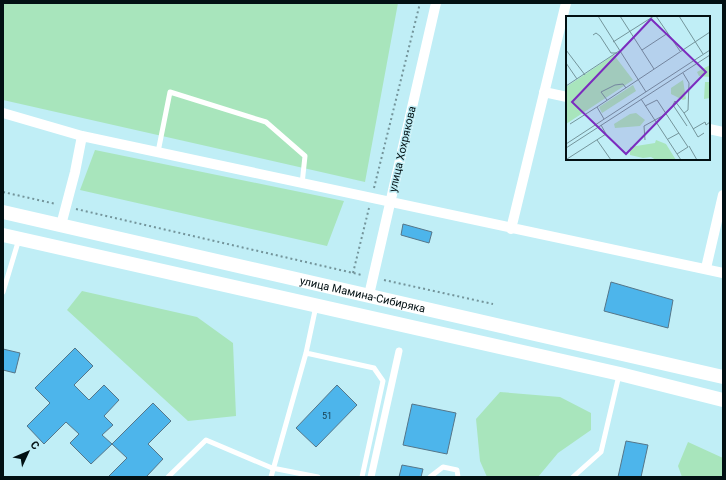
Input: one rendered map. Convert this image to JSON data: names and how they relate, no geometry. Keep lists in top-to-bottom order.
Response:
{
  "streets": {
    "main road": ["улица Мамина-Сибиряка"],
    "street": ["улица Хохрякова"]
  },
  "crossings": [
    ["улица Хохрякова", "улица Мамина-Сибиряка"]
  ],
  "house_numbers": ["51"],
  "north": "top right"
}
